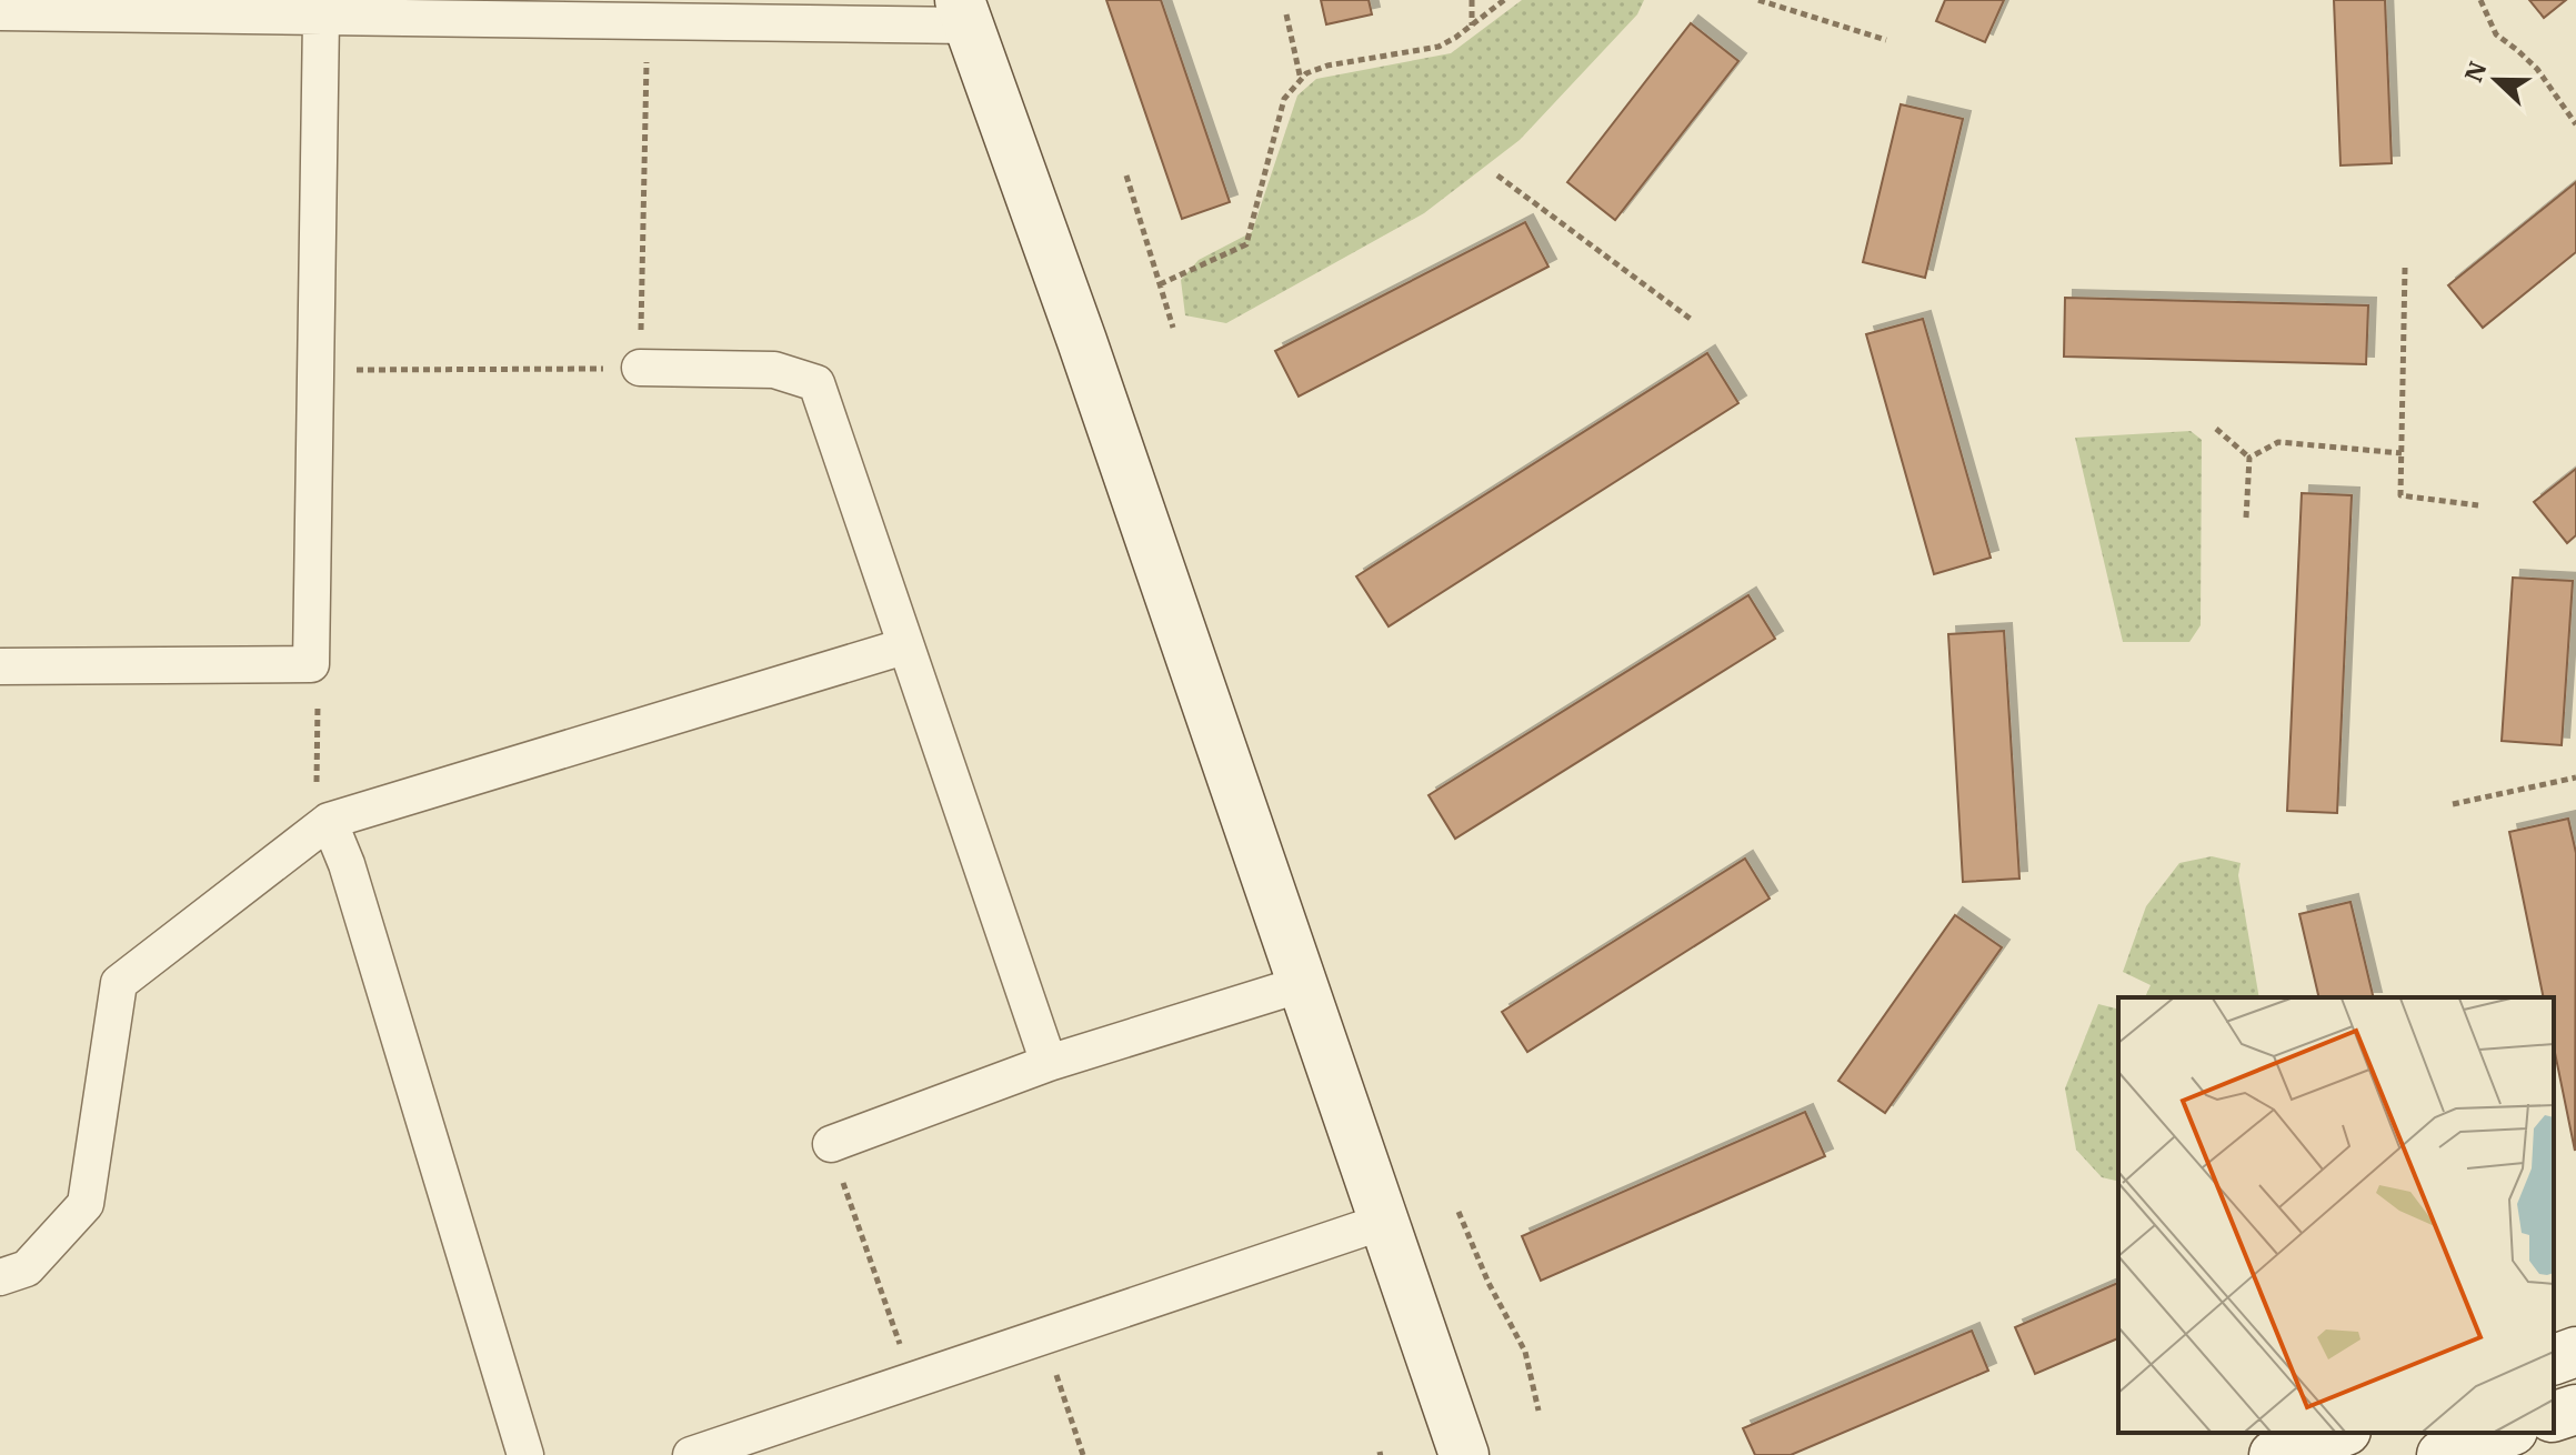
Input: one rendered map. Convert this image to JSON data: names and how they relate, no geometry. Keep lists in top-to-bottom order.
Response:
{
  "north": "left"
}
